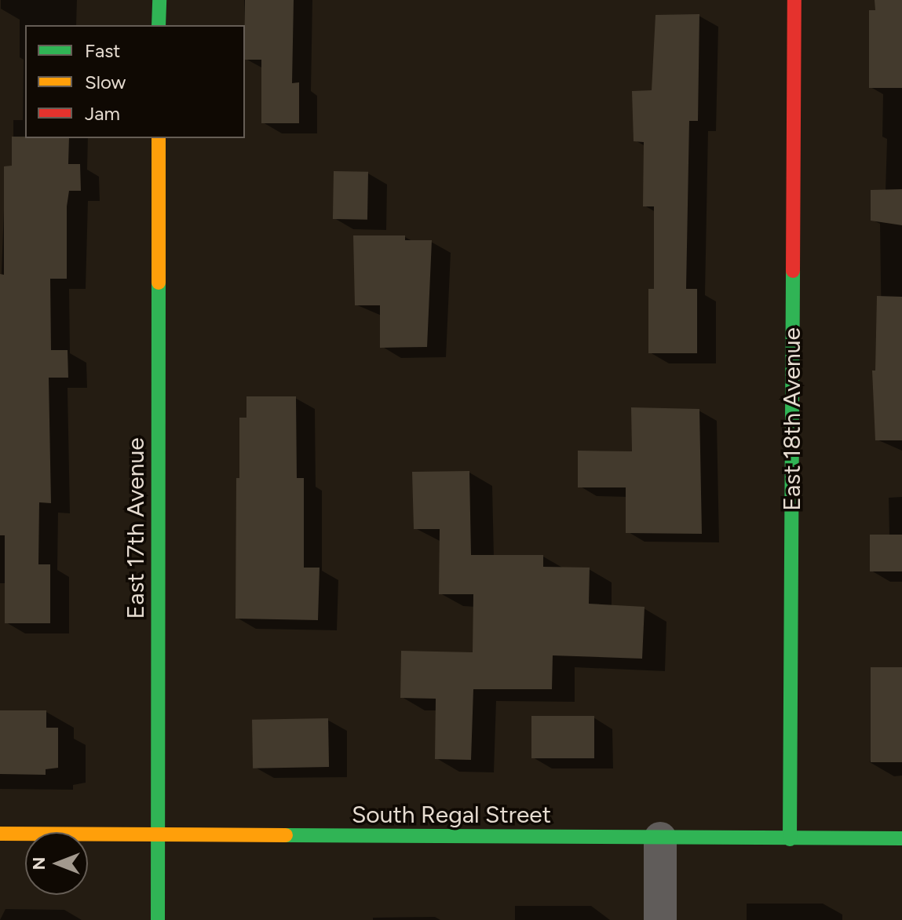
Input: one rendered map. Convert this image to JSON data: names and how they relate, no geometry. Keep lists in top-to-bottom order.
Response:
{
  "streets": {
    "street": ["East 18th Avenue", "East 17th Avenue", "South Regal Street"]
  },
  "crossings": [
    ["East 18th Avenue", "South Regal Street"],
    ["East 17th Avenue", "South Regal Street"]
  ],
  "legend": ["Fast", "Slow", "Jam"],
  "north": "left"
}
